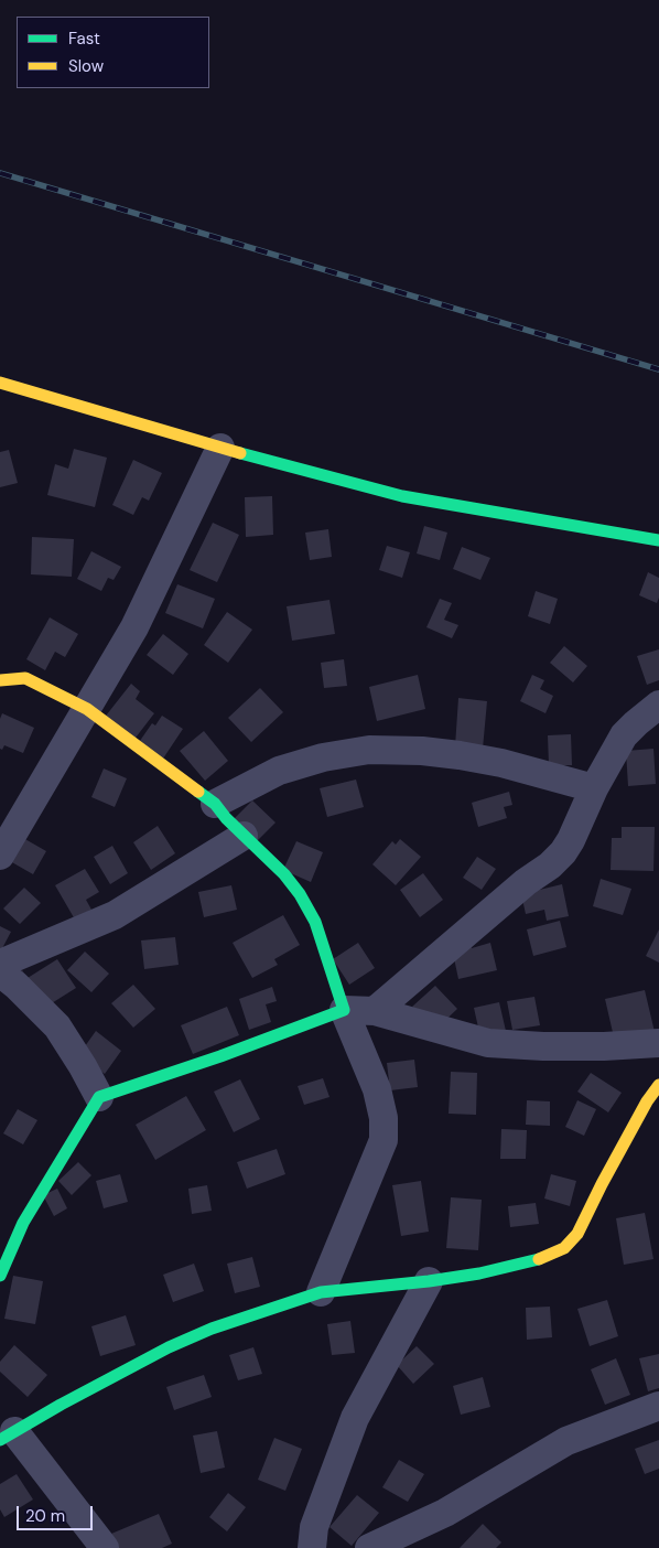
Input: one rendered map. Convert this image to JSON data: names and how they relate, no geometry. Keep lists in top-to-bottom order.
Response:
{
  "legend": ["Fast", "Slow"],
  "scale_bar": "20 m"
}
